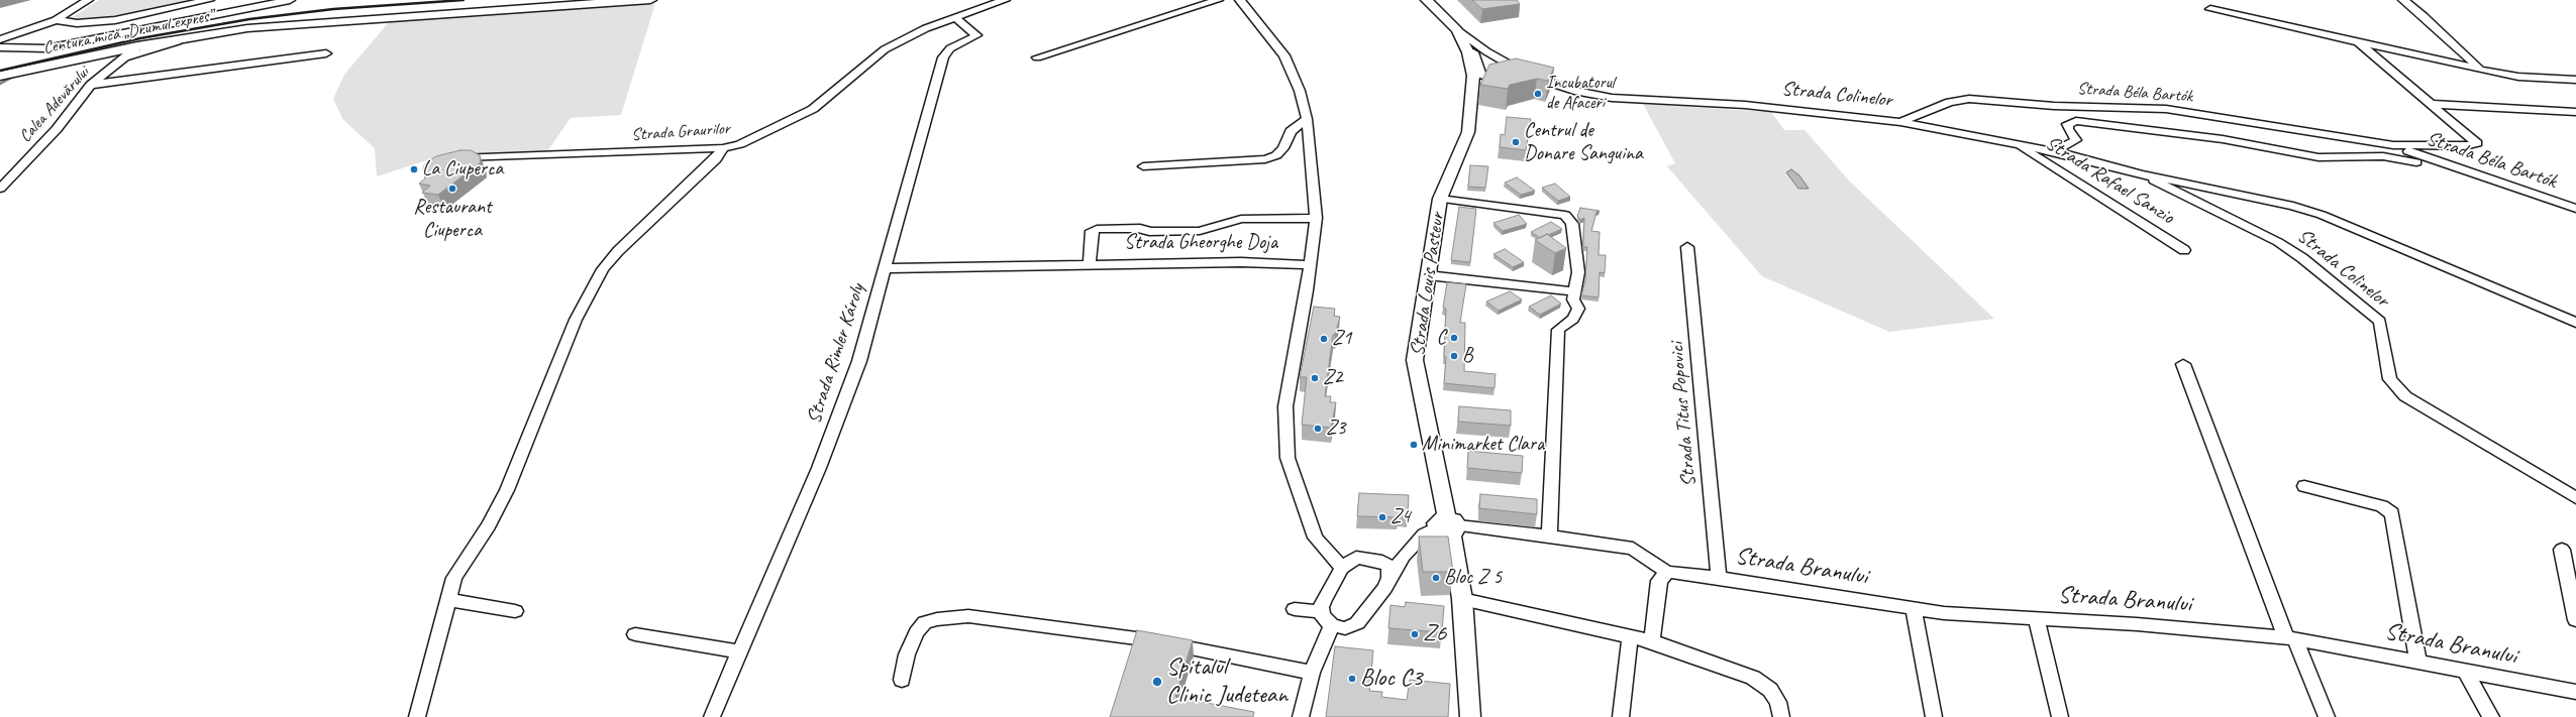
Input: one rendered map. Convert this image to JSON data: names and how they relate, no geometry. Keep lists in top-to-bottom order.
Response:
{
  "streets": {
    "main road": ["Centura mică „Drumul expres”", "Strada Louis Pasteur"],
    "street": [
      "Strada Béla Bartók",
      "Strada Colinelor",
      "Calea Adevărului",
      "Strada Graurilor",
      "Strada Rafael Sanzio",
      "Strada Gheorghe Doja",
      "Strada Rimler Károly",
      "Strada Titus Popovici",
      "Strada Branului"
    ]
  },
  "crossings": [
    ["Centura mică „Drumul expres”", "Calea Adevărului"],
    ["Strada Béla Bartók", "Strada Colinelor"],
    ["Strada Colinelor", "Strada Rafael Sanzio"],
    ["Strada Colinelor", "Strada Louis Pasteur"],
    ["Strada Graurilor", "Strada Rimler Károly"],
    ["Strada Gheorghe Doja", "Strada Rimler Károly"],
    ["Strada Louis Pasteur", "Strada Branului"],
    ["Strada Titus Popovici", "Strada Branului"]
  ],
  "places": [
    "Incubatorul de Afaceri",
    "Centrul de Donare Sanguina",
    "La Ciuperca",
    "Restaurant Ciuperca",
    "C",
    "Z1",
    "B",
    "Z2",
    "Z3",
    "Minimarket Clara",
    "Z4",
    "Bloc Z 5",
    "Z6",
    "Bloc C3",
    "Spitalul Clinic Judetean"
  ]
}
